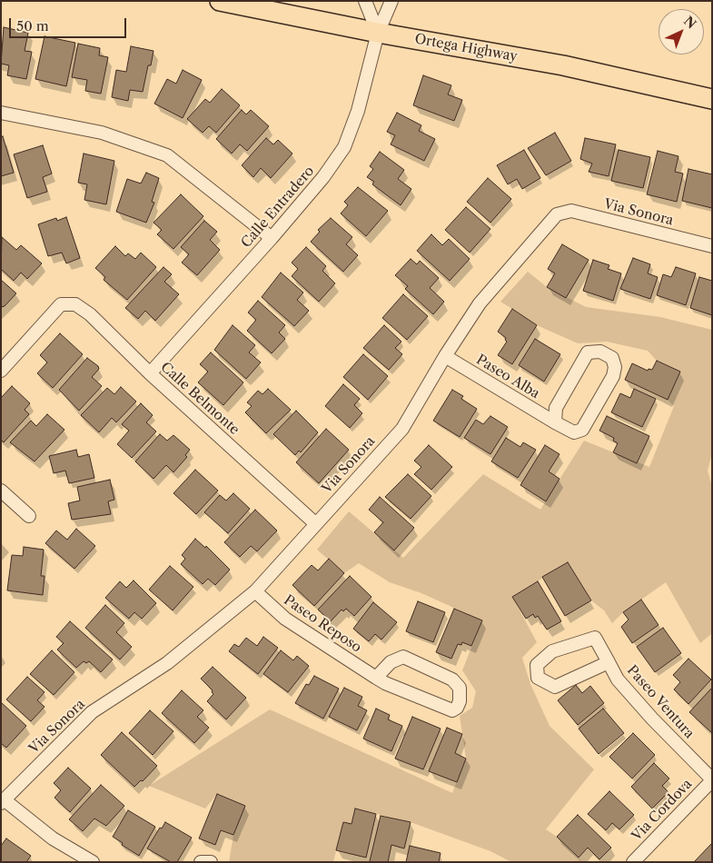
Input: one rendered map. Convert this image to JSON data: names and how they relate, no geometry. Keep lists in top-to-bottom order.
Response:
{
  "streets": {
    "main road": ["Ortega Highway"],
    "street": [
      "Calle Entradero",
      "Via Sonora",
      "Paseo Alba",
      "Calle Belmonte",
      "Paseo Reposo",
      "Paseo Ventura",
      "Via Cordova"
    ]
  },
  "crossings": [
    ["Ortega Highway", "Calle Entradero"],
    ["Calle Entradero", "Calle Belmonte"],
    ["Via Sonora", "Paseo Alba"],
    ["Via Sonora", "Calle Belmonte"],
    ["Via Sonora", "Paseo Reposo"],
    ["Paseo Ventura", "Via Cordova"]
  ],
  "scale_bar": "50 m",
  "north": "top right"
}
